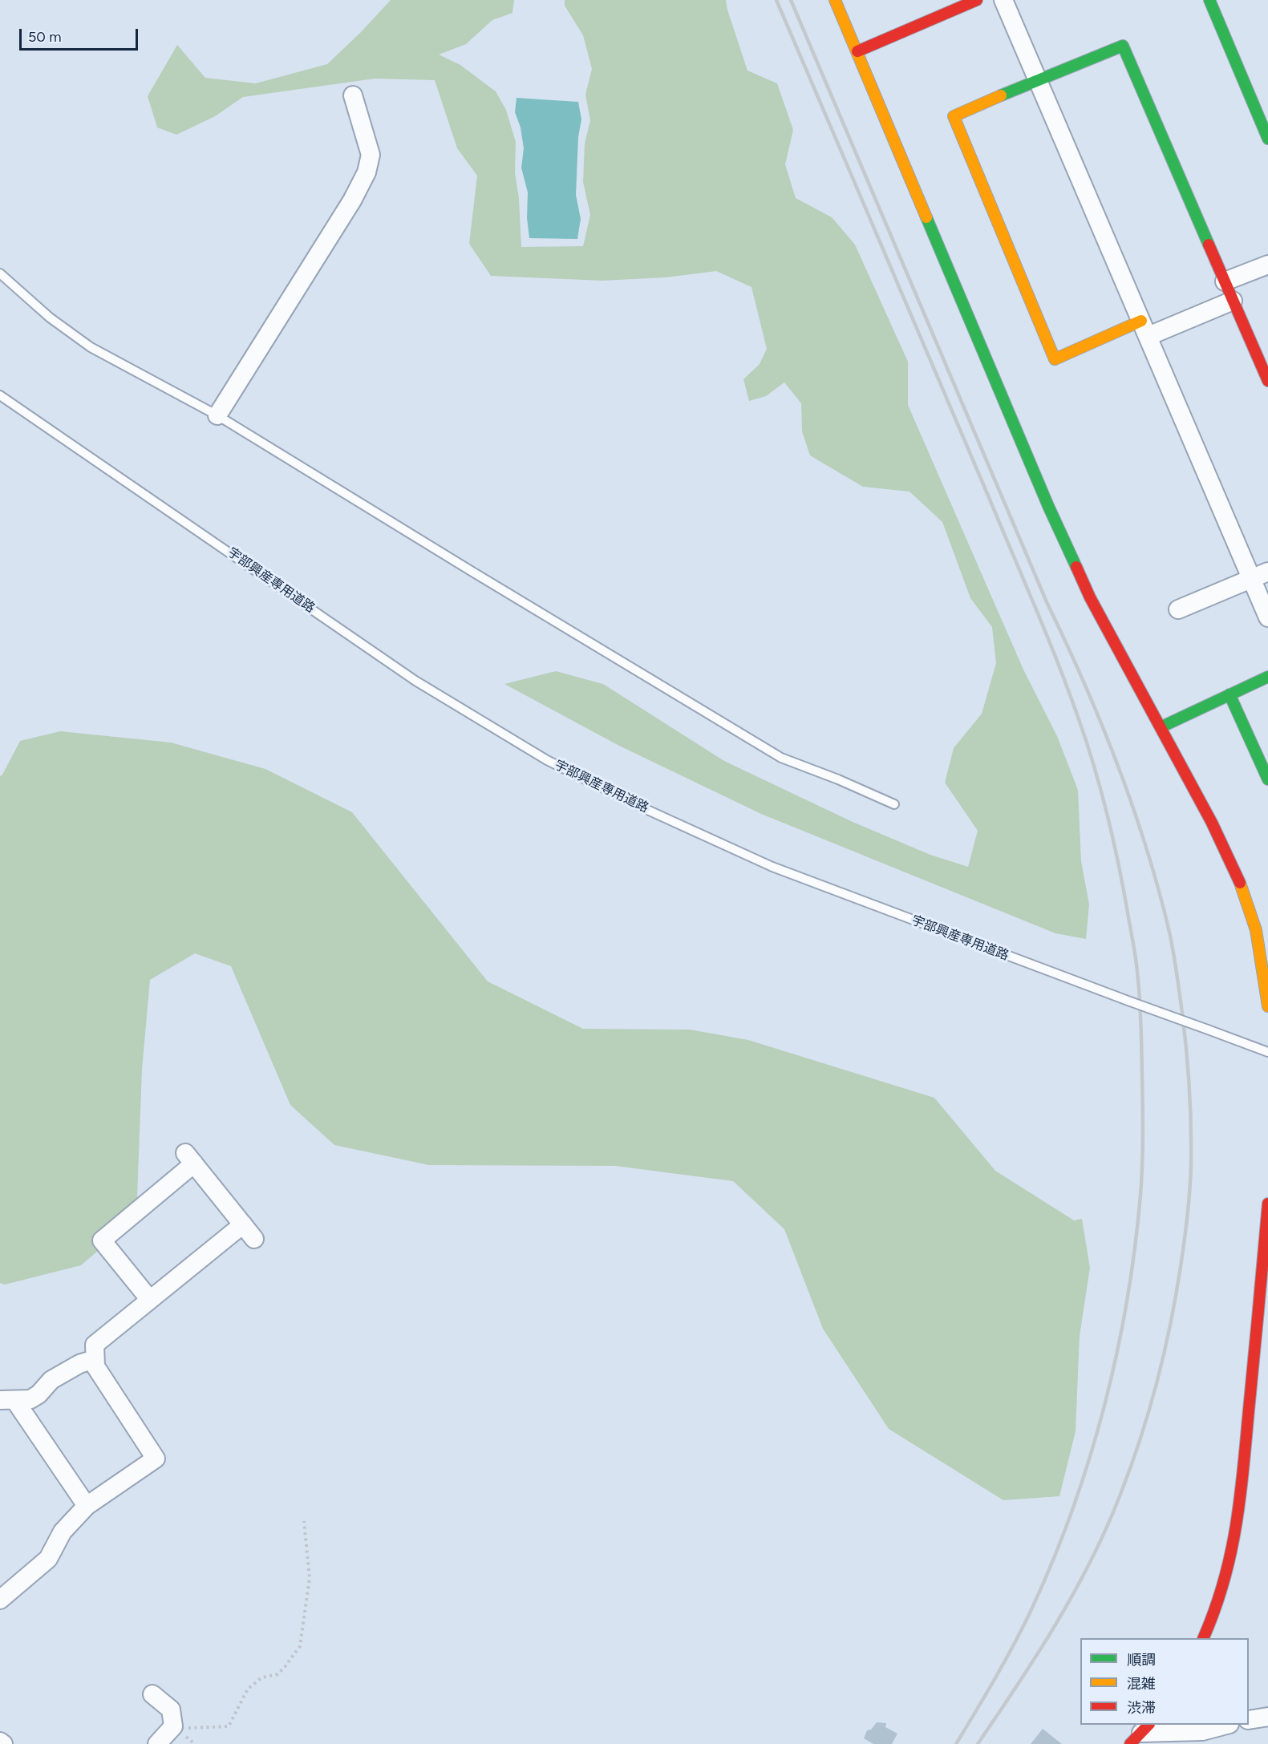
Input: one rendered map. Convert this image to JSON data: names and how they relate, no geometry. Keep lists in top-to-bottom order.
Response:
{
  "streets": {
    "lane": ["宇部興産専用道路"]
  },
  "legend": ["順調", "混雑", "渋滞"],
  "scale_bar": "50 m"
}
